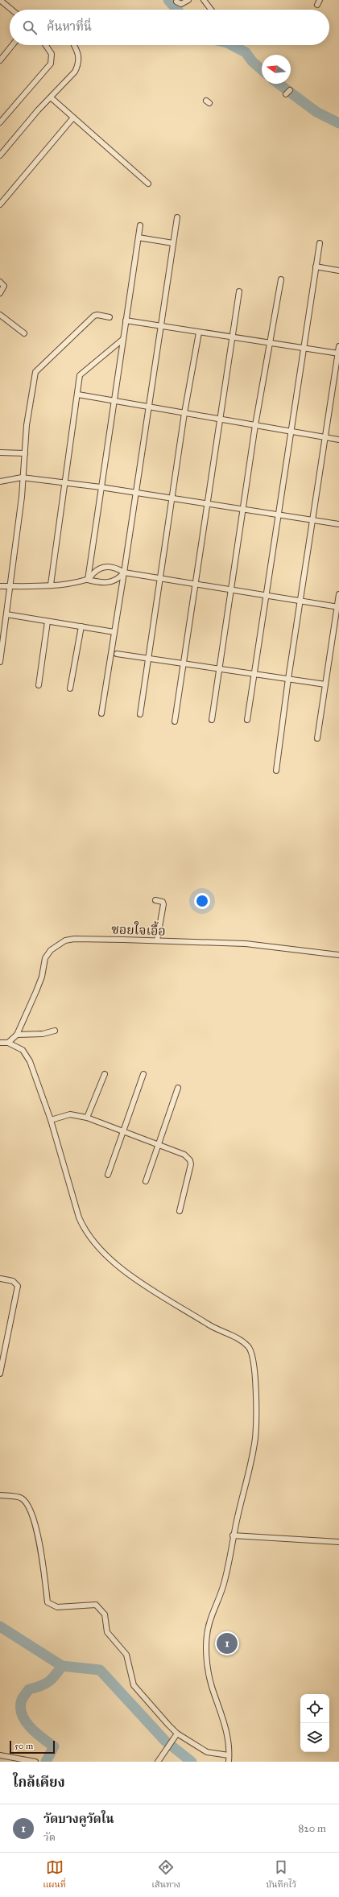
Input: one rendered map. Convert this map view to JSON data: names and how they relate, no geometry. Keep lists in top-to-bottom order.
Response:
{
  "streets": {
    "street": ["ซอยใจเอื้อ"]
  },
  "scale_bar": "50 m",
  "north": "left",
  "page": {
    "search": "ค้นหาที่นี่",
    "pins": "1",
    "scale": "50 m",
    "heading": "ใกล้เคียง",
    "list": [
      {
        "mark": "1",
        "name": "วัดบางคูวัดใน",
        "note": "วัด",
        "value": "820 m"
      }
    ],
    "nav": ["แผนที่", "เส้นทาง", "บันทึกไว้"]
  }
}
